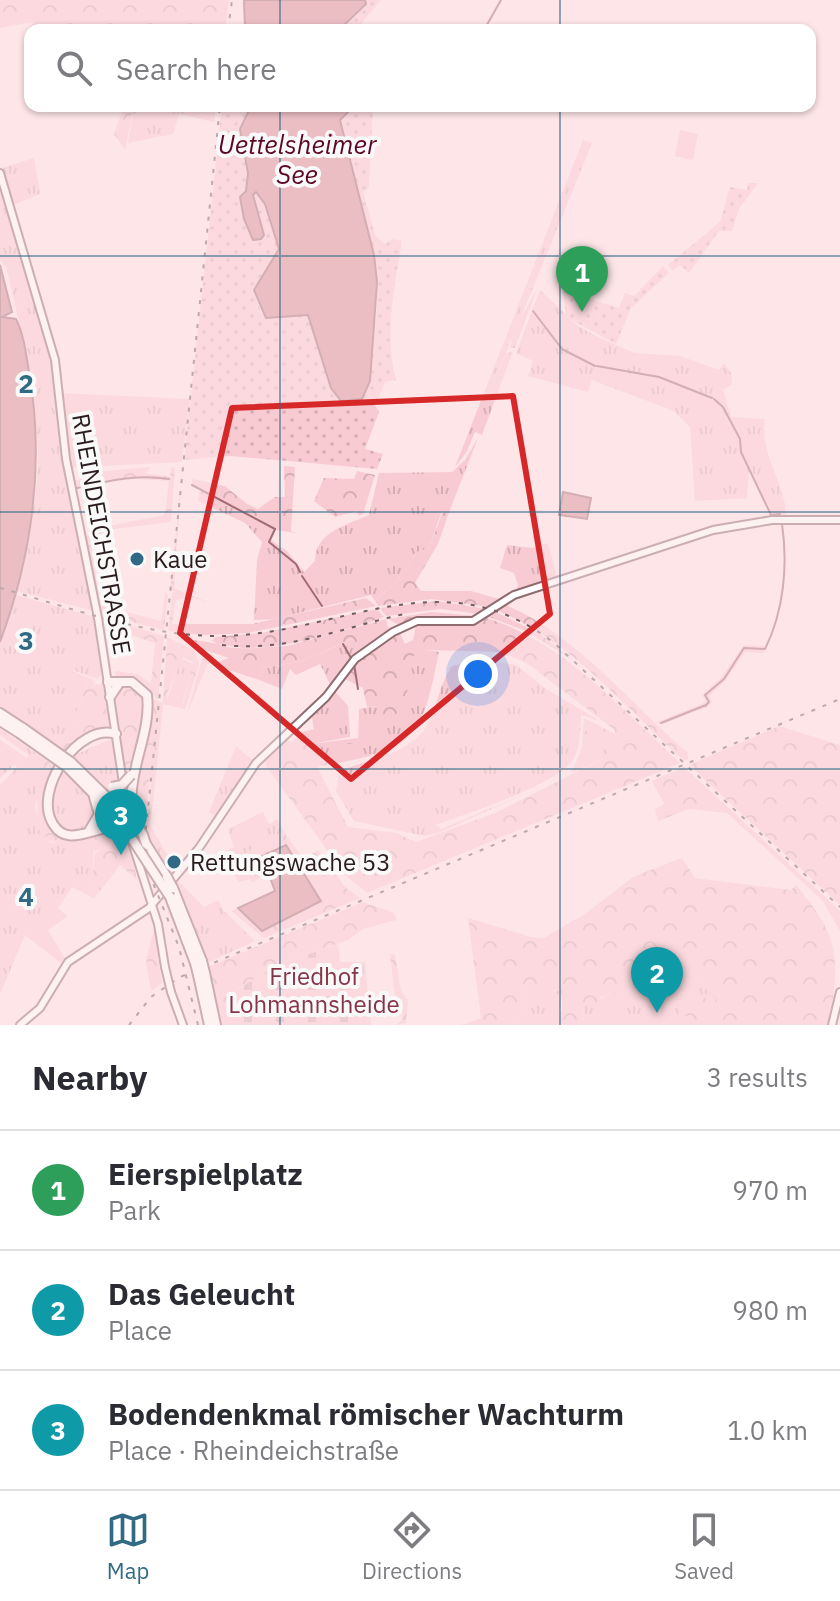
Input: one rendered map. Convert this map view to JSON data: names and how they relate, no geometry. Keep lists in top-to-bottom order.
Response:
{
  "streets": {
    "main road": ["RHEINDEICHSTRASSE"]
  },
  "water": ["Uettelsheimer See"],
  "parks": ["Friedhof Lohmannsheide"],
  "places": ["Kaue", "Rettungswache 53"],
  "page": {
    "search": "Search here",
    "pins": ["1", "3", "2"],
    "heading": ["Nearby", "3 results"],
    "list": [
      {
        "mark": "1",
        "name": "Eierspielplatz",
        "note": "Park",
        "value": "970 m"
      },
      {
        "mark": "2",
        "name": "Das Geleucht",
        "note": "Place",
        "value": "980 m"
      },
      {
        "mark": "3",
        "name": "Bodendenkmal römischer Wachturm",
        "note": "Place · Rheindeichstraße",
        "value": "1.0 km"
      }
    ],
    "nav": ["Map", "Directions", "Saved"]
  },
  "grid": {
    "rows": ["2", "3", "4"]
  }
}
